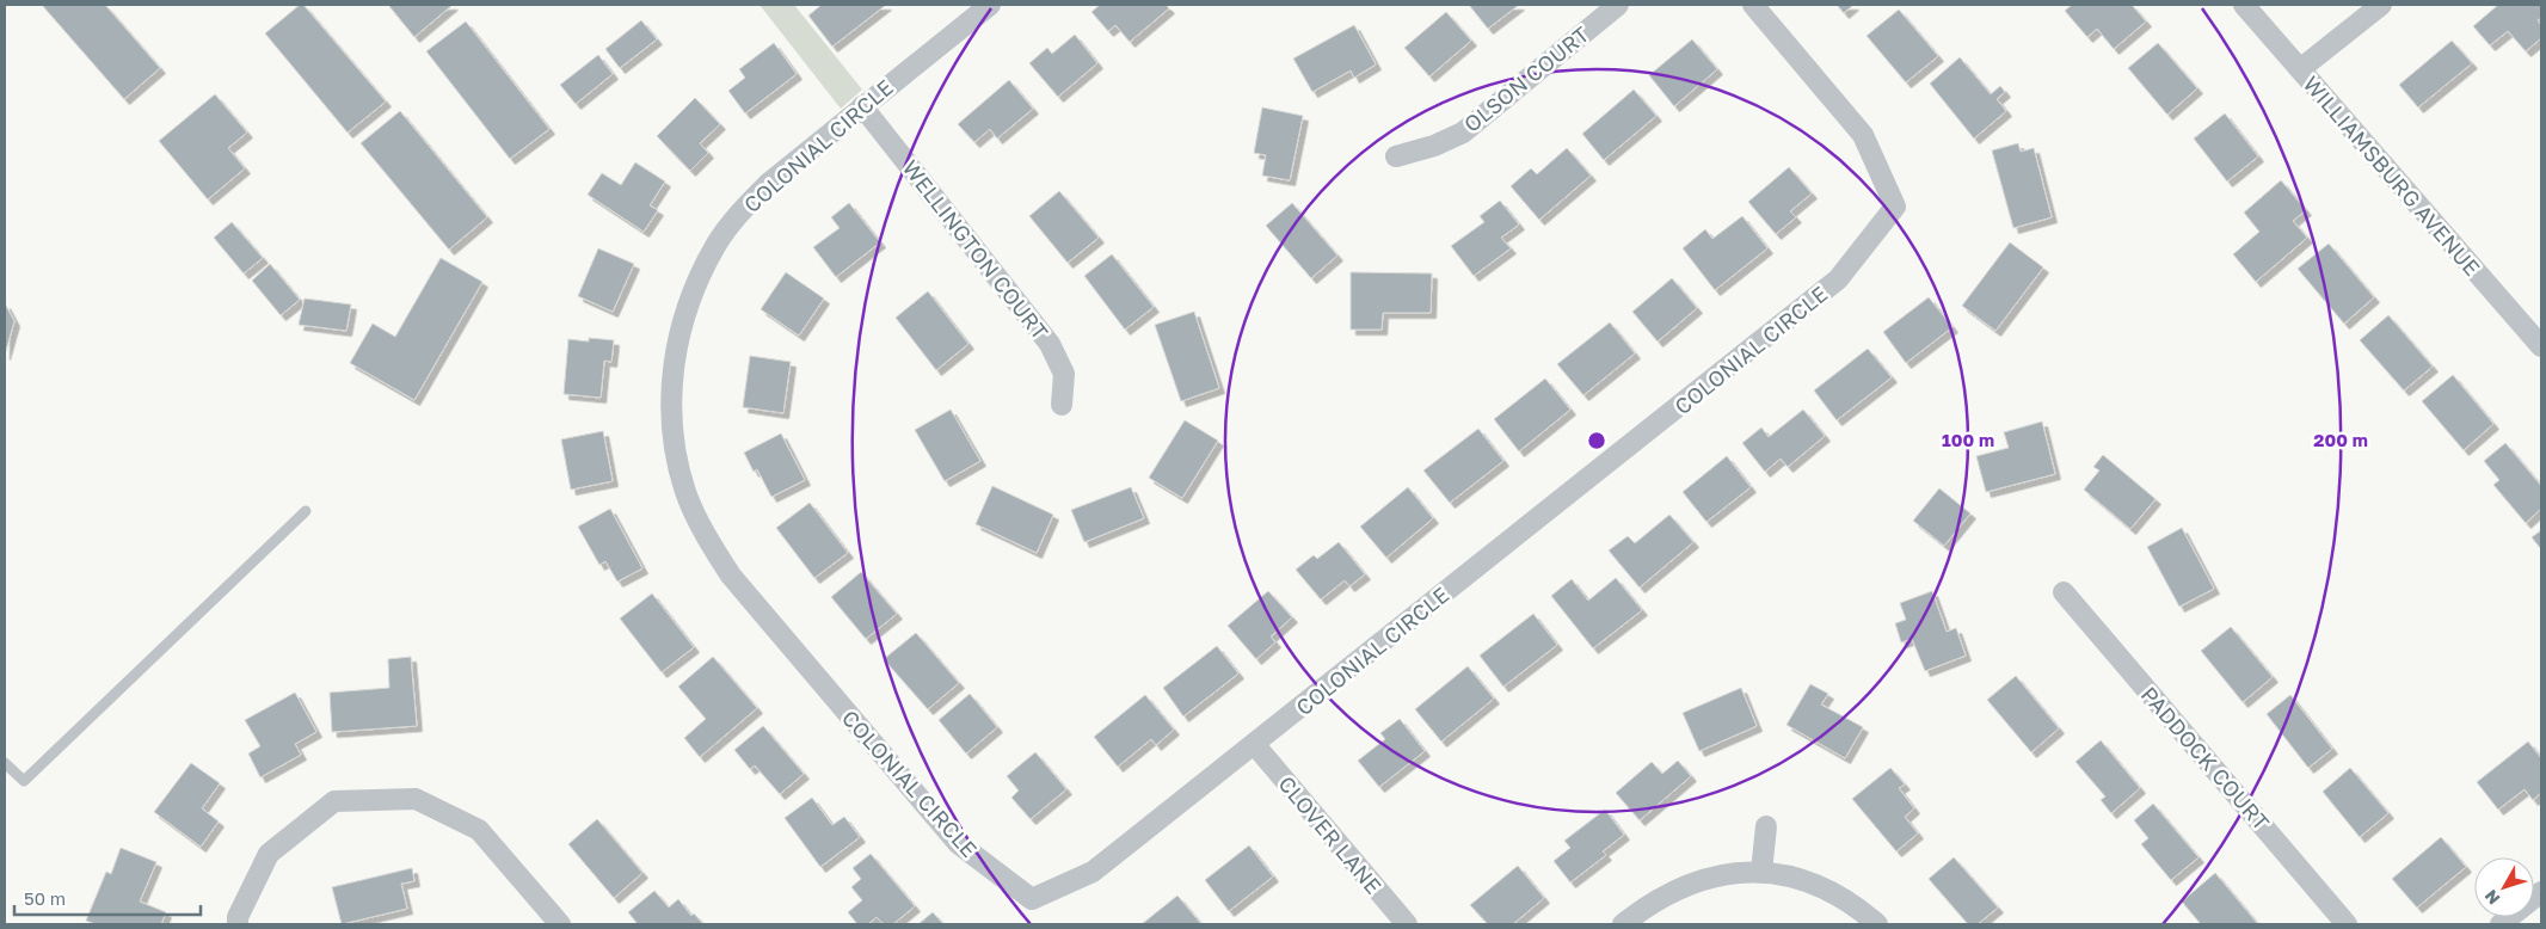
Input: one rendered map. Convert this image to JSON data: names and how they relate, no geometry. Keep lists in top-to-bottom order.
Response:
{
  "streets": {
    "street": [
      "OLSON COURT",
      "COLONIAL CIRCLE",
      "WILLIAMSBURG AVENUE",
      "WELLINGTON COURT",
      "PADDOCK COURT",
      "CLOVER LANE"
    ]
  },
  "crossings": [
    ["COLONIAL CIRCLE", "WELLINGTON COURT"],
    ["COLONIAL CIRCLE", "CLOVER LANE"]
  ],
  "scale_bar": "50 m",
  "north": "bottom left",
  "rings": ["100 m", "200 m"]
}
